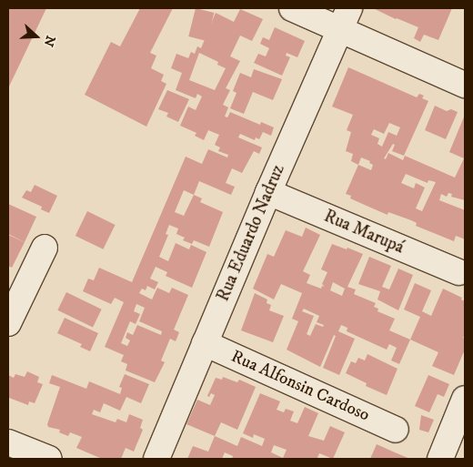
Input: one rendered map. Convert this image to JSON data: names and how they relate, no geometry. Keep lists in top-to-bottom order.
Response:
{
  "streets": {
    "street": ["Rua Marupá", "Rua Eduardo Nadruz", "Rua Alfonsin Cardoso"]
  },
  "crossings": [
    ["Rua Marupá", "Rua Eduardo Nadruz"],
    ["Rua Eduardo Nadruz", "Rua Alfonsin Cardoso"]
  ],
  "north": "right"
}
